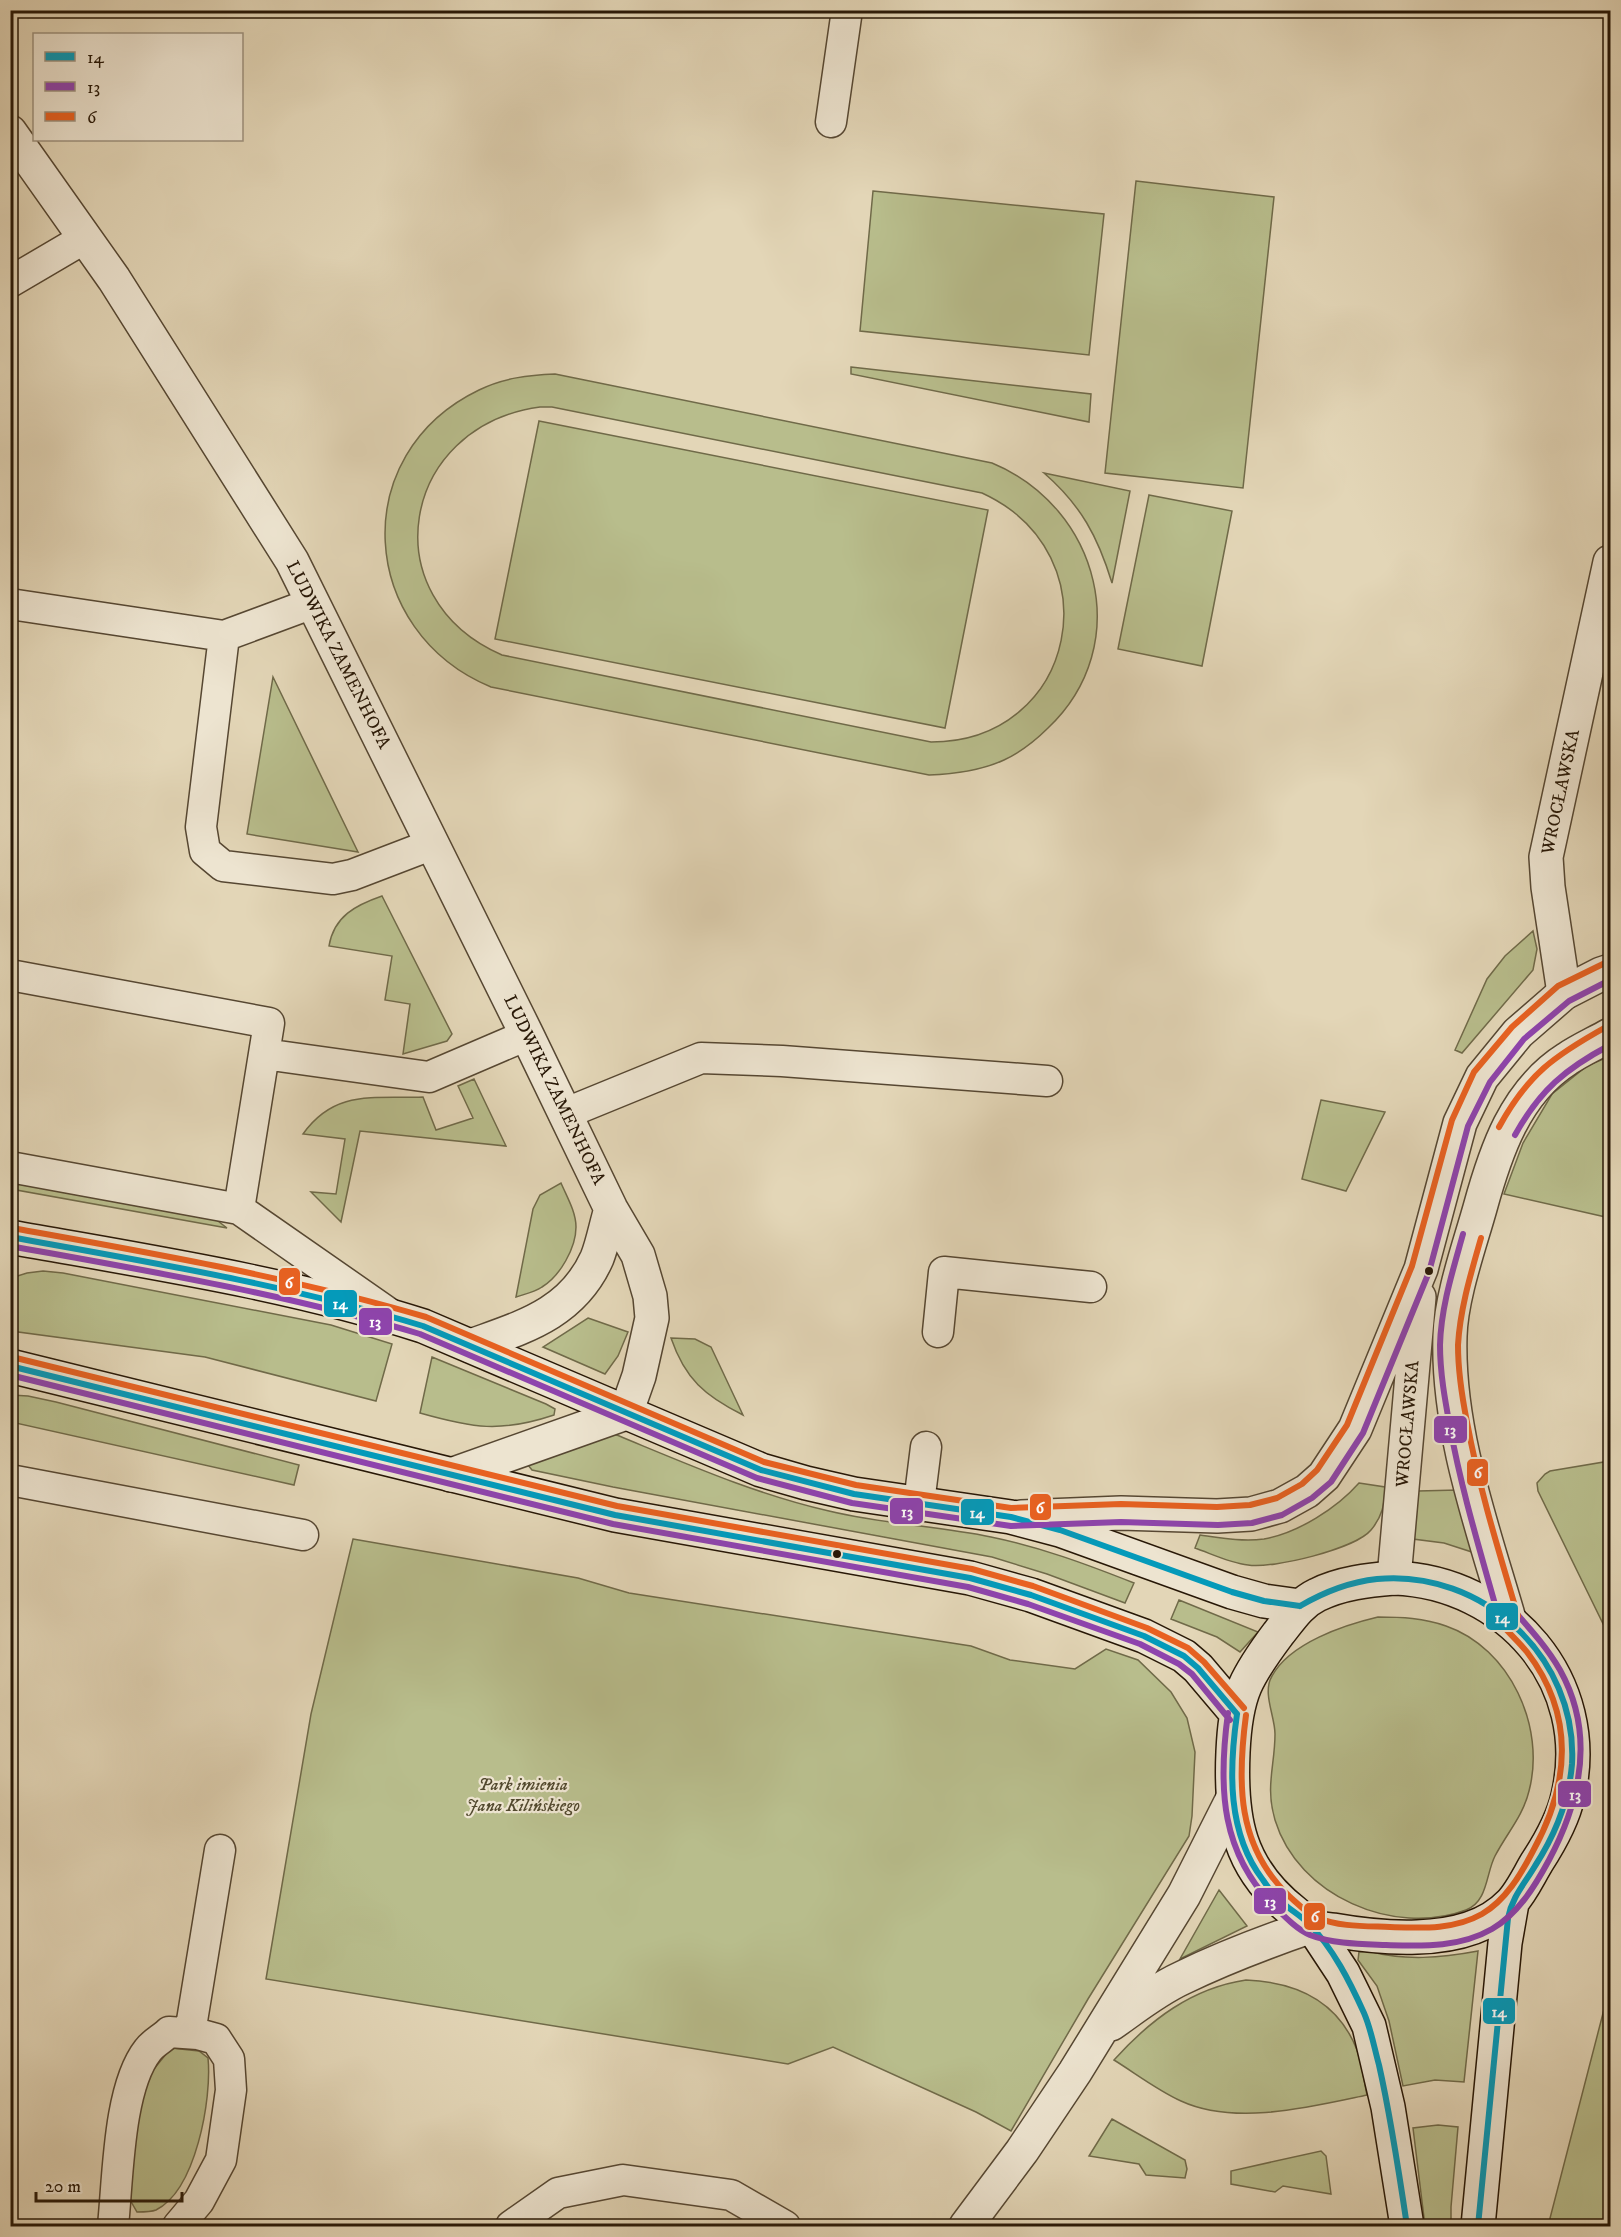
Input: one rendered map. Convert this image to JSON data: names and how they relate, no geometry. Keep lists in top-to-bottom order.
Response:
{
  "streets": {
    "street": ["LUDWIKA ZAMENHOFA", "WROCŁAWSKA"]
  },
  "parks": ["Park imienia Jana Kilińskiego"],
  "lines": ["transit line 6", "transit line 13", "transit line 14"],
  "legend": ["14", "13", "6"],
  "scale_bar": "20 m"
}
